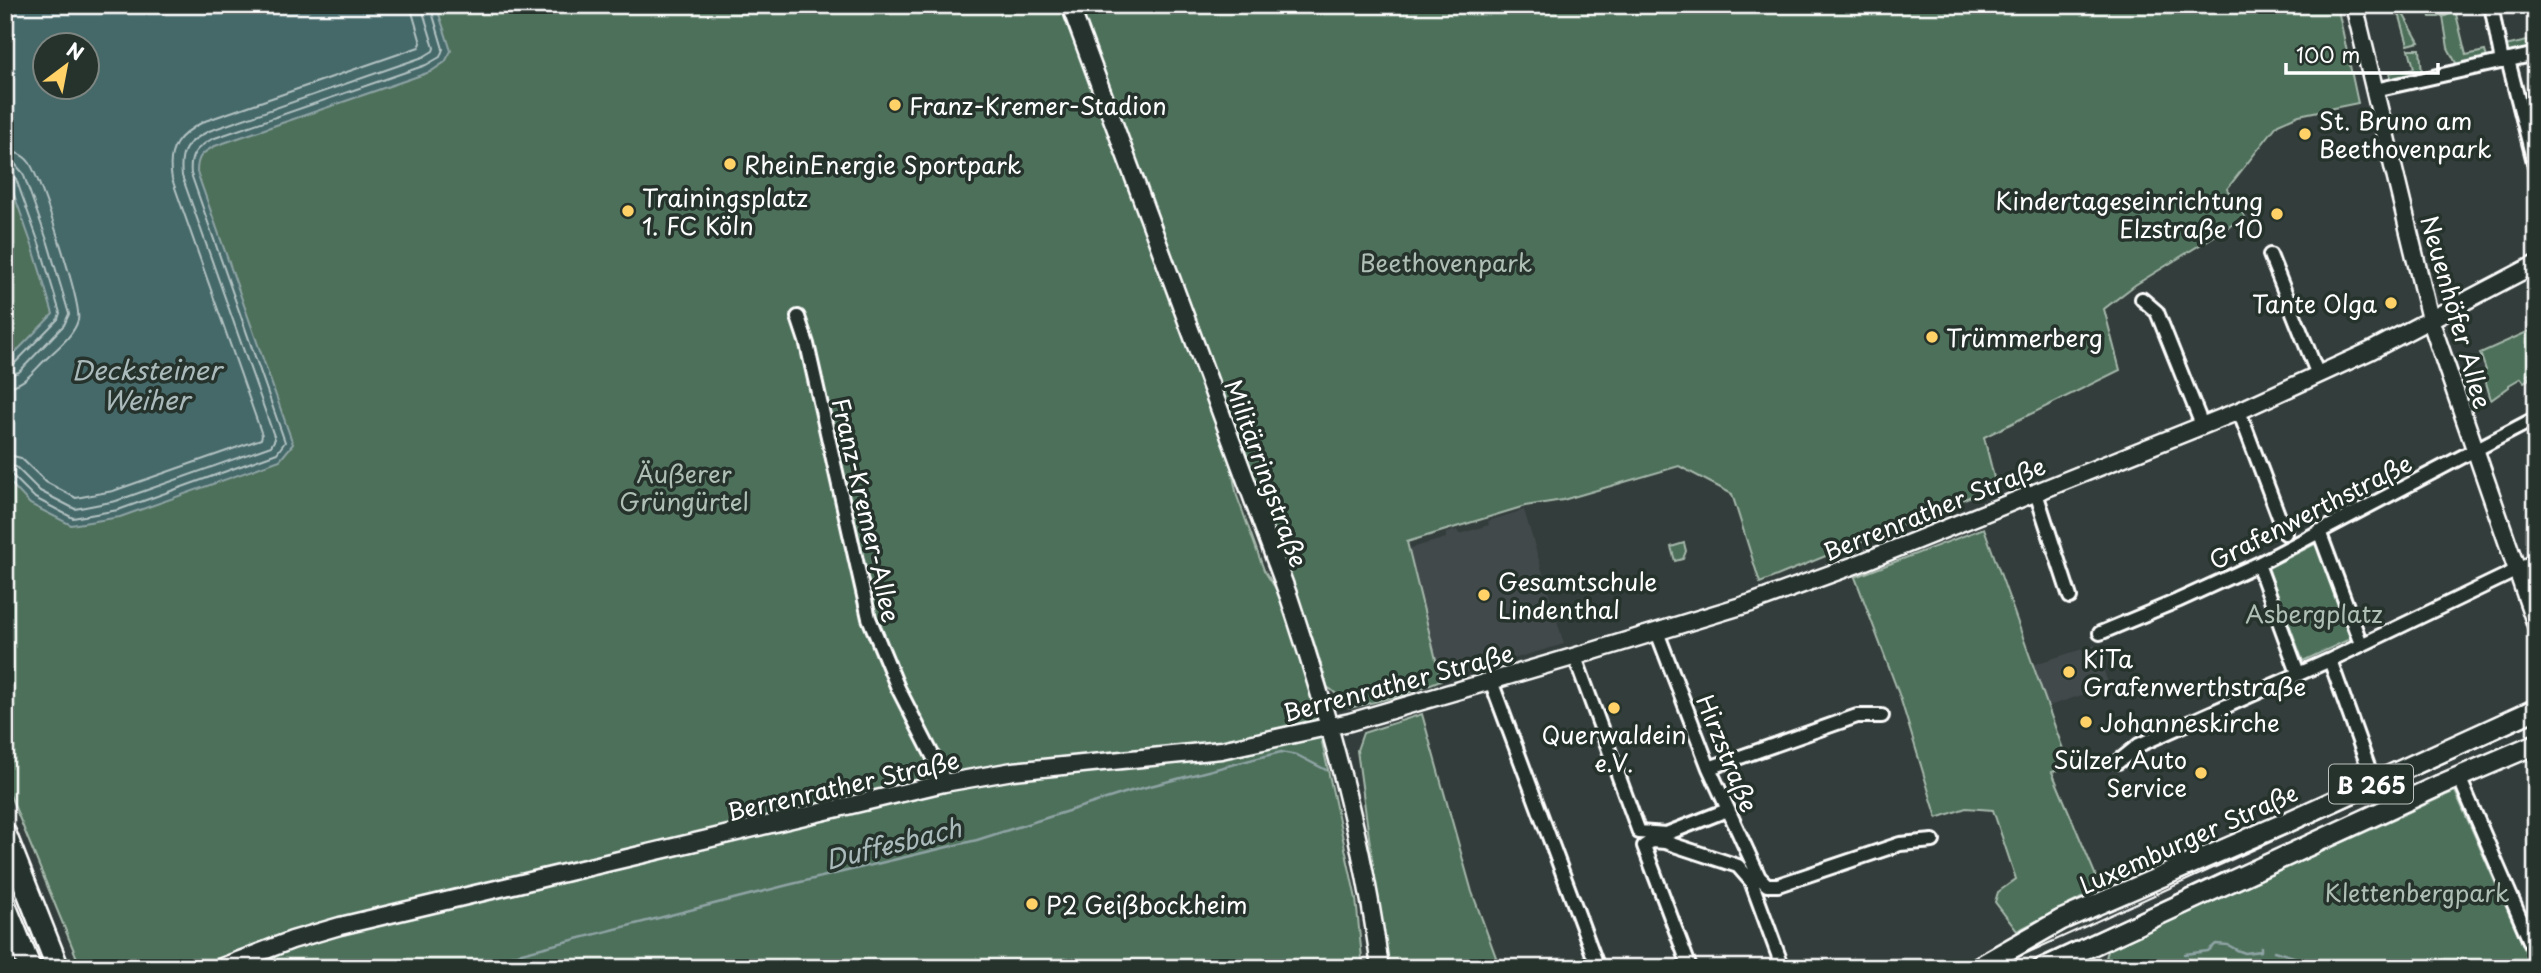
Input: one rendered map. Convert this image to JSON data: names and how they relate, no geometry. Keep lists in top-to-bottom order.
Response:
{
  "streets": {
    "main road": ["B 265", "Luxemburger Straße"],
    "street": [
      "Neuenhöfer Allee",
      "Militärringstraße",
      "Berrenrather Straße",
      "Franz-Kremer-Allee",
      "Grafenwerthstraße",
      "Hirzstraße"
    ]
  },
  "crossings": [
    ["Neuenhöfer Allee", "Berrenrather Straße"],
    ["Neuenhöfer Allee", "Grafenwerthstraße"],
    ["Militärringstraße", "Berrenrather Straße"],
    ["Berrenrather Straße", "Franz-Kremer-Allee"],
    ["Berrenrather Straße", "Hirzstraße"]
  ],
  "water": ["Decksteiner Weiher", "Duffesbach"],
  "parks": [
    "Beethovenpark",
    "Äußerer Grüngürtel",
    "Asbergplatz",
    "Klettenbergpark"
  ],
  "places": [
    "Franz-Kremer-Stadion",
    "St. Bruno am Beethovenpark",
    "RheinEnergie Sportpark",
    "Trainingsplatz 1. FC Köln",
    "Kindertageseinrichtung Elzstraße 10",
    "Tante Olga",
    "Trümmerberg",
    "Gesamtschule Lindenthal",
    "KiTa Grafenwerthstraße",
    "Querwaldein e.V.",
    "Johanneskirche",
    "Sülzer Auto Service",
    "P2 Geißbockheim"
  ],
  "scale_bar": "100 m",
  "north": "top right"
}
